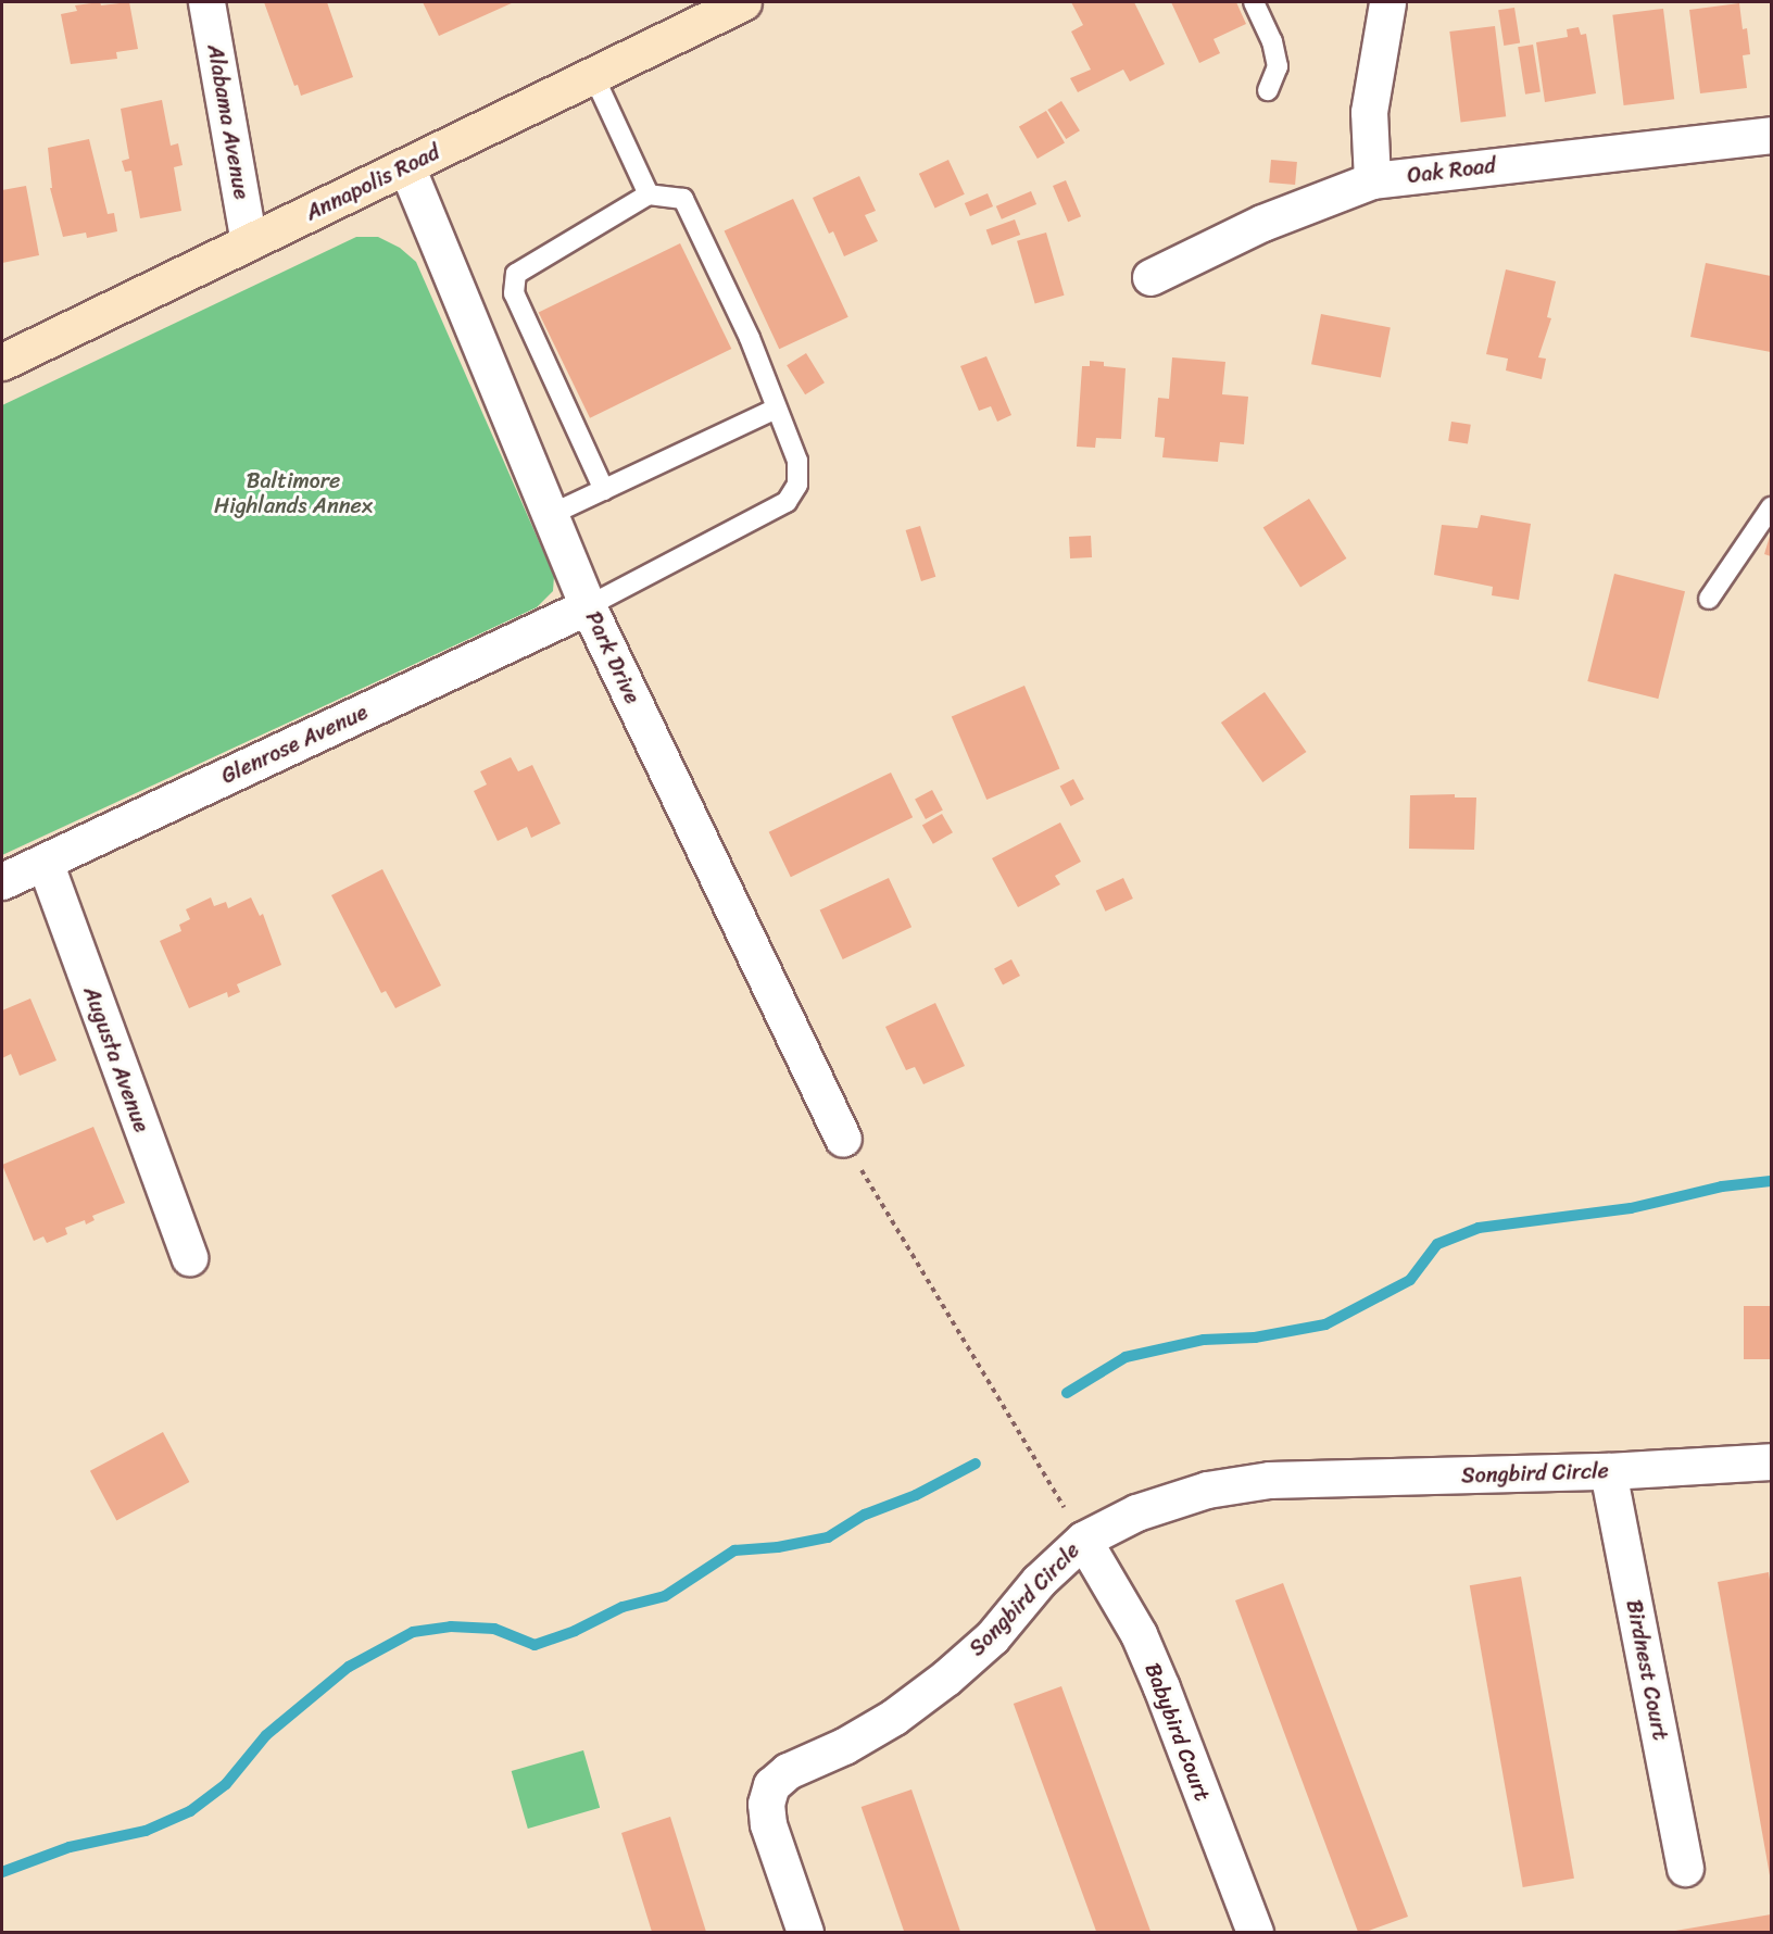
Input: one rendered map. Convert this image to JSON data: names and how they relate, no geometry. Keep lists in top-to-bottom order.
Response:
{
  "streets": {
    "main road": ["Annapolis Road"],
    "street": [
      "Alabama Avenue",
      "Oak Road",
      "Park Drive",
      "Glenrose Avenue",
      "Augusta Avenue",
      "Songbird Circle",
      "Birdnest Court",
      "Babybird Court"
    ]
  },
  "crossings": [
    ["Alabama Avenue", "Annapolis Road"],
    ["Annapolis Road", "Park Drive"],
    ["Park Drive", "Glenrose Avenue"],
    ["Glenrose Avenue", "Augusta Avenue"],
    ["Songbird Circle", "Birdnest Court"],
    ["Songbird Circle", "Babybird Court"]
  ],
  "parks": ["Baltimore Highlands Annex"]
}
